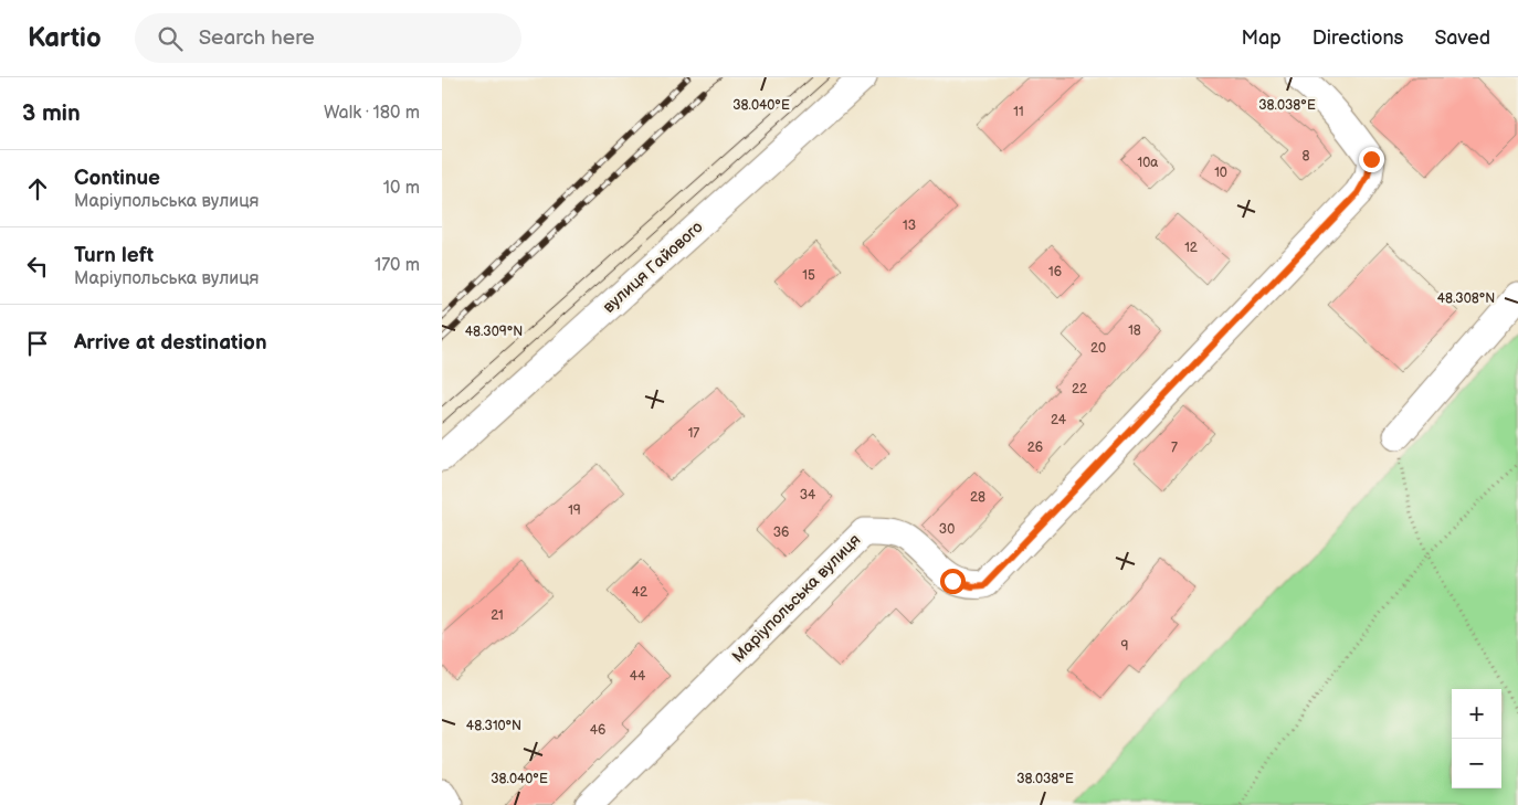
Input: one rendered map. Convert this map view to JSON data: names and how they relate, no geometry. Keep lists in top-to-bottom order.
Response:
{
  "streets": {
    "street": ["вулиця Гайового", "Маріупольська вулиця"]
  },
  "house_numbers": [
    "11",
    "8",
    "10а",
    "10",
    "13",
    "12",
    "16",
    "15",
    "18",
    "20",
    "22",
    "24",
    "17",
    "26",
    "7",
    "34",
    "28",
    "19",
    "30",
    "36",
    "42",
    "21",
    "9",
    "44",
    "46"
  ],
  "page": {
    "header": "Kartio",
    "search": "Search here",
    "nav": ["Map", "Directions", "Saved"],
    "heading": ["3 min", "Walk · 180 m"],
    "list": [
      ["Continue", "Маріупольська вулиця", "10 m"],
      ["Turn left", "Маріупольська вулиця", "170 m"],
      "Arrive at destination"
    ],
    "map_buttons": ["+", "−"]
  },
  "coordinates": [
    "38.038°E",
    "38.040°E",
    "48.308°N",
    "48.309°N",
    "48.310°N"
  ]
}
